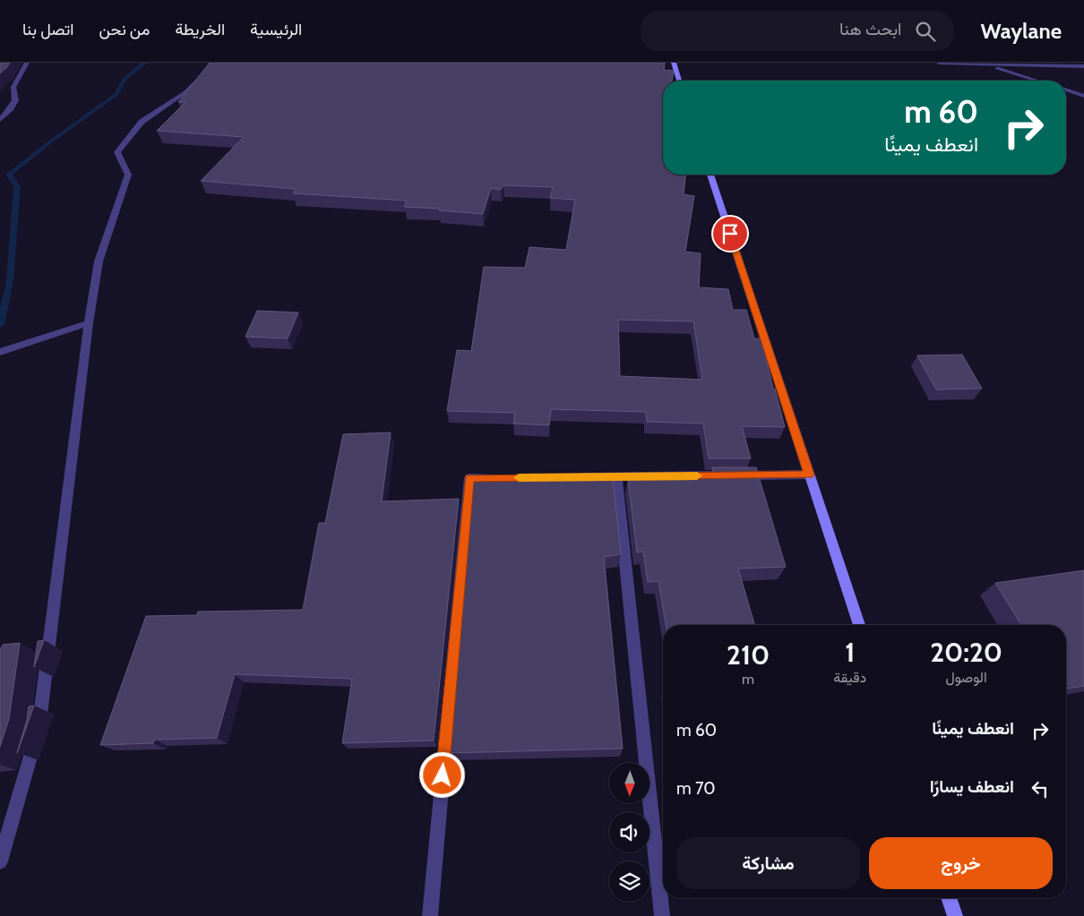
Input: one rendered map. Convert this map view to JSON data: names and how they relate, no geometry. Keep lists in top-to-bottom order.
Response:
{
  "north": "bottom",
  "page": {
    "header": "Waylane",
    "search": "ابحث هنا",
    "nav": [
      "الرئيسية",
      "الخريطة",
      "من نحن",
      "اتصل بنا"
    ],
    "turn": ["60 m", "انعطف يمينًا"],
    "eta": [
      "20:20",
      "الوصول",
      "1",
      "دقيقة",
      "210",
      "m"
    ],
    "list": [
      {
        "name": "انعطف يمينًا",
        "value": "60 m"
      },
      {
        "name": "انعطف يسارًا",
        "value": "70 m"
      }
    ],
    "buttons": ["خروج", "مشاركة"]
  }
}
